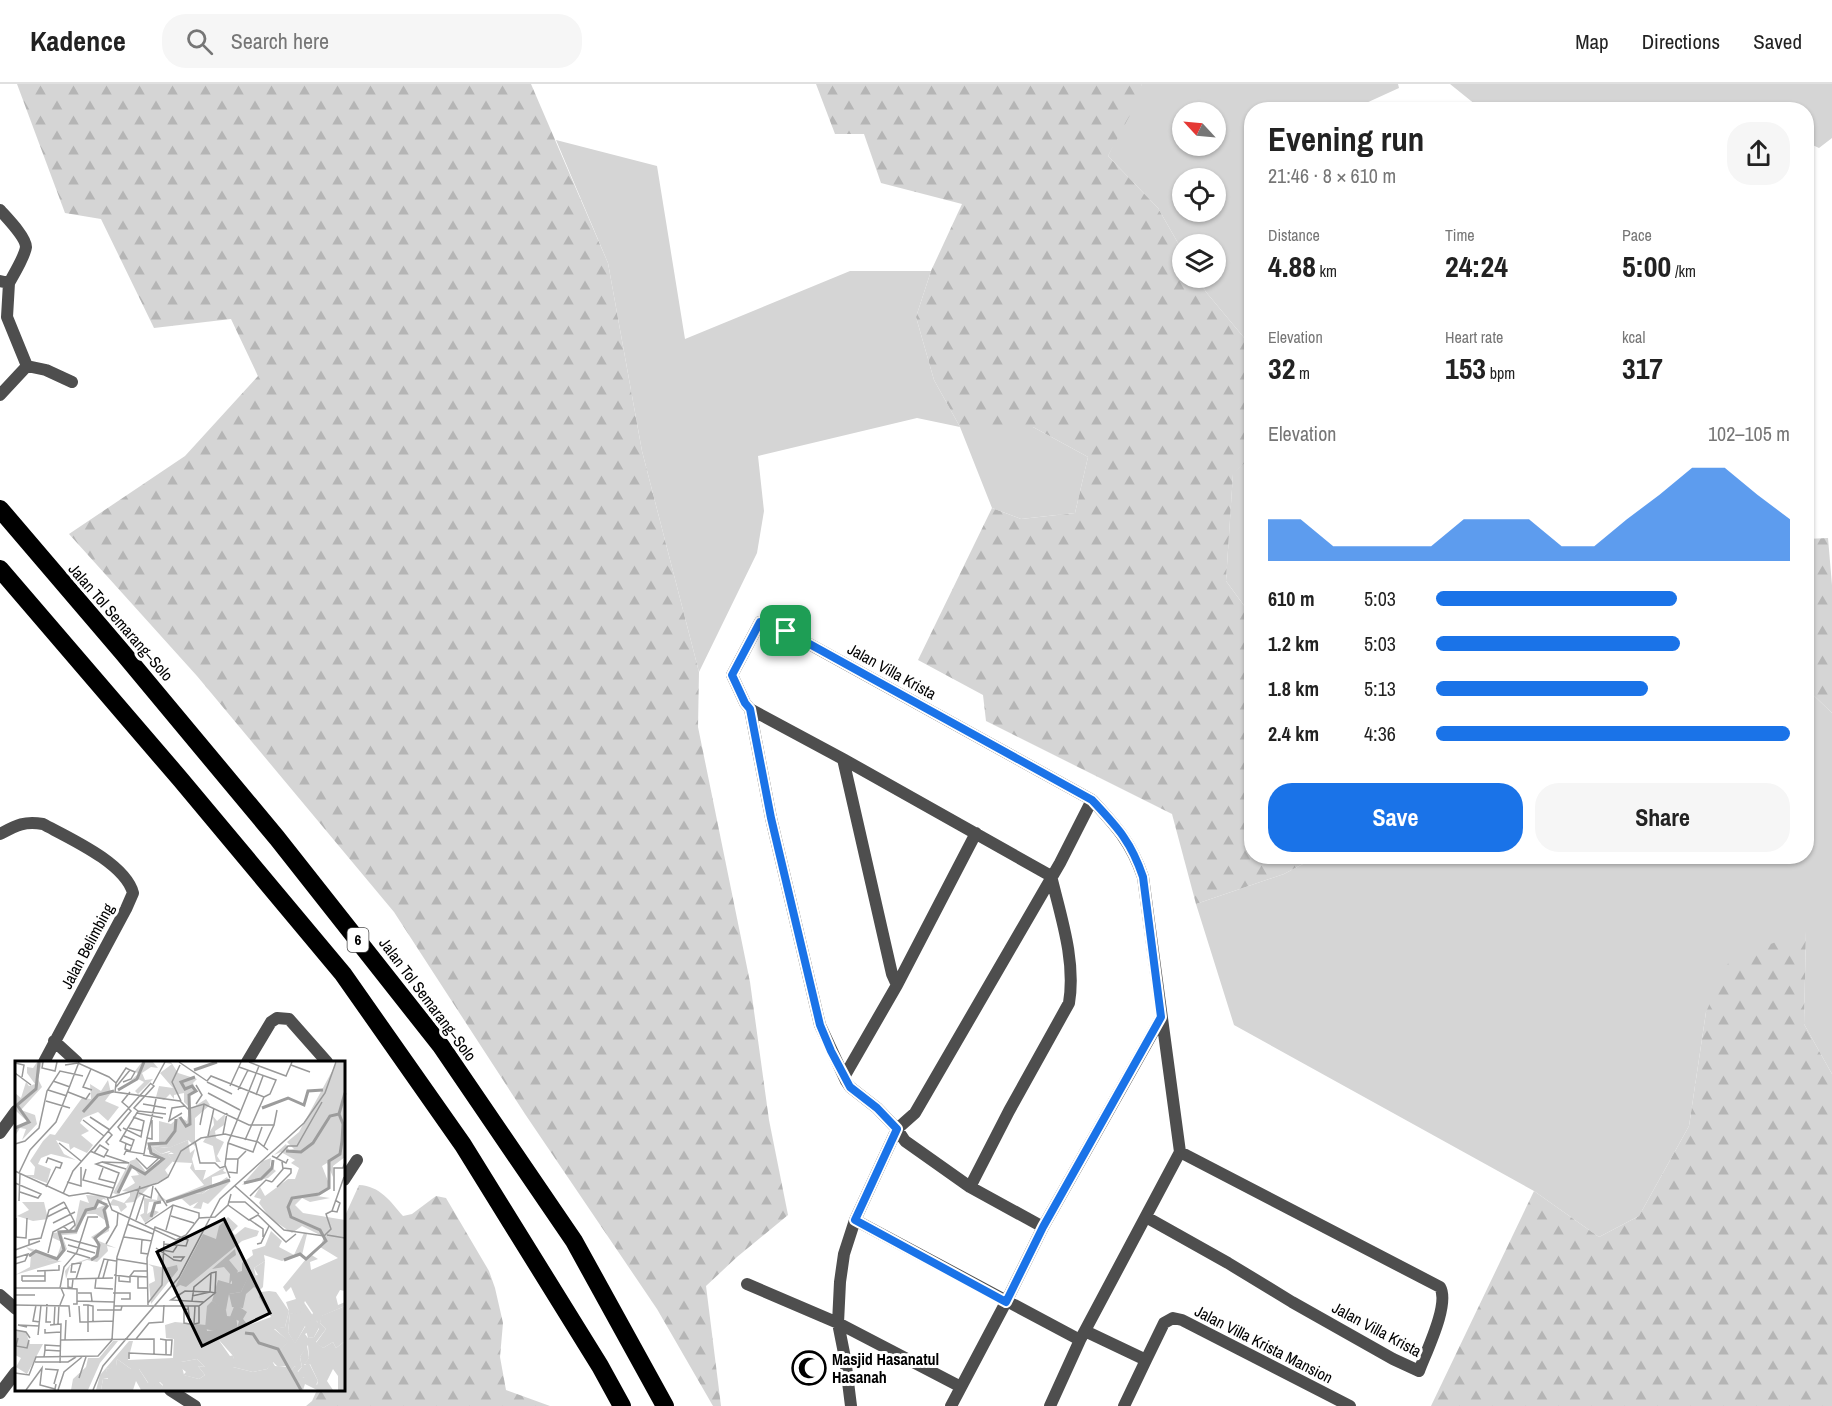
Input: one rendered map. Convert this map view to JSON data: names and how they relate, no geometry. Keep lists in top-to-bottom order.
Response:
{
  "streets": {
    "highway": ["Jalan Tol Semarang–Solo", "6"],
    "street": ["Jalan Villa Krista", "Jalan Belimbing", "Jalan Villa Krista Mansion"]
  },
  "places": {
    "mosque": ["Masjid Hasanatul Hasanah"]
  },
  "north": "top left",
  "page": {
    "header": "Kadence",
    "search": "Search here",
    "nav": ["Map", "Directions", "Saved"],
    "heading": ["Evening run", "21:46 · 8 × 610 m"],
    "stats": [
      ["Distance", "4.88 km"],
      ["Time", "24:24"],
      ["Pace", "5:00 /km"],
      ["Elevation", "32 m"],
      ["Heart rate", "153 bpm"],
      ["kcal", "317"]
    ],
    "chart": ["Elevation", "102–105 m"],
    "list": [
      {
        "name": "610 m",
        "note": "5:03"
      },
      {
        "name": "1.2 km",
        "note": "5:03"
      },
      {
        "name": "1.8 km",
        "note": "5:13"
      },
      {
        "name": "2.4 km",
        "note": "4:36"
      }
    ],
    "buttons": ["Save", "Share"]
  }
}
